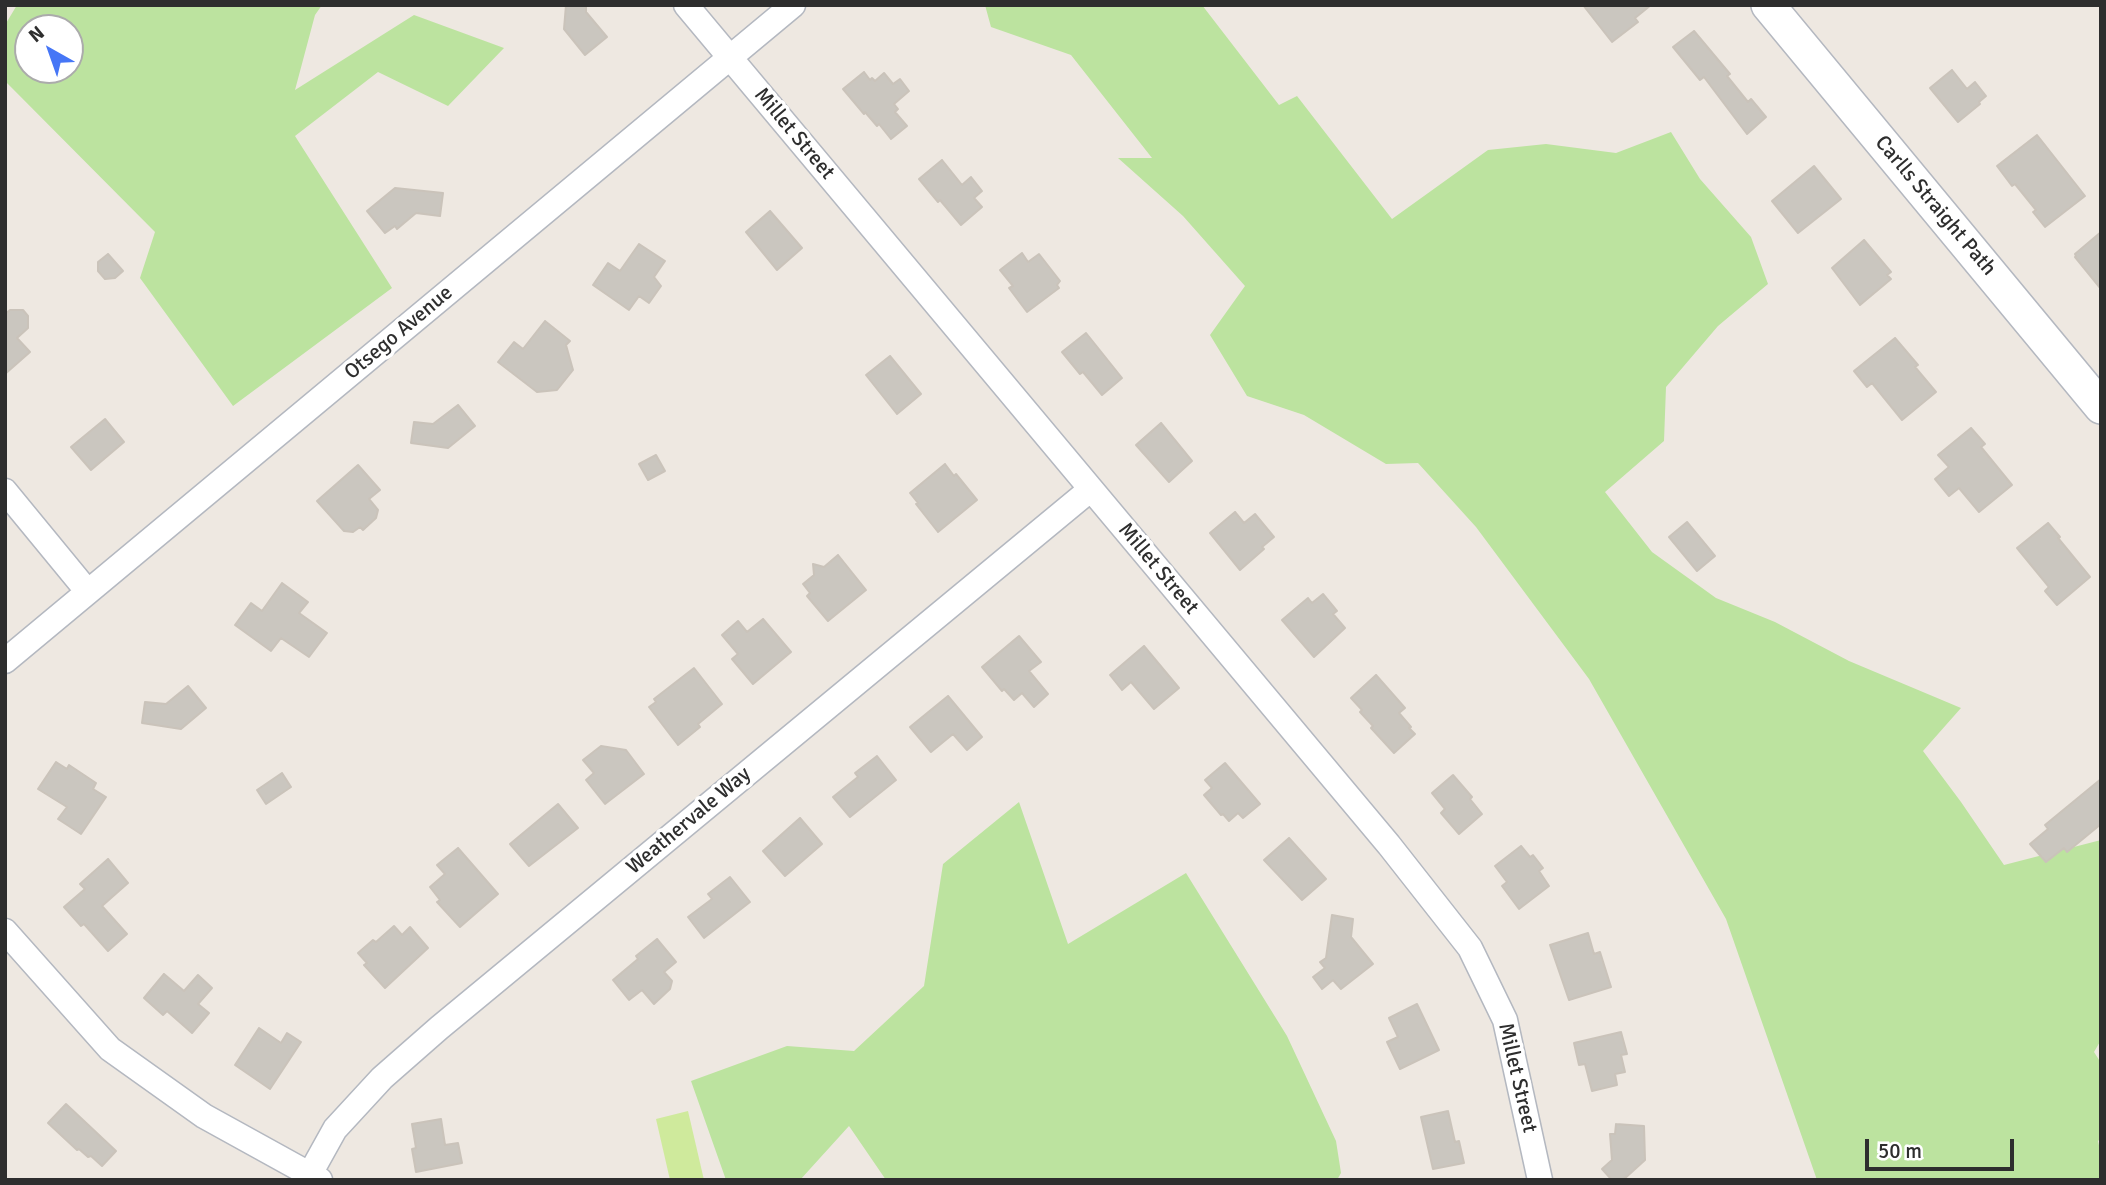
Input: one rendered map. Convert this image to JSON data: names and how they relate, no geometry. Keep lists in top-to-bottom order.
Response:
{
  "streets": {
    "street": [
      "Millet Street",
      "Carlls Straight Path",
      "Otsego Avenue",
      "Weathervale Way"
    ]
  },
  "crossings": [
    ["Millet Street", "Otsego Avenue"],
    ["Millet Street", "Weathervale Way"]
  ],
  "scale_bar": "50 m",
  "north": "top left"
}
